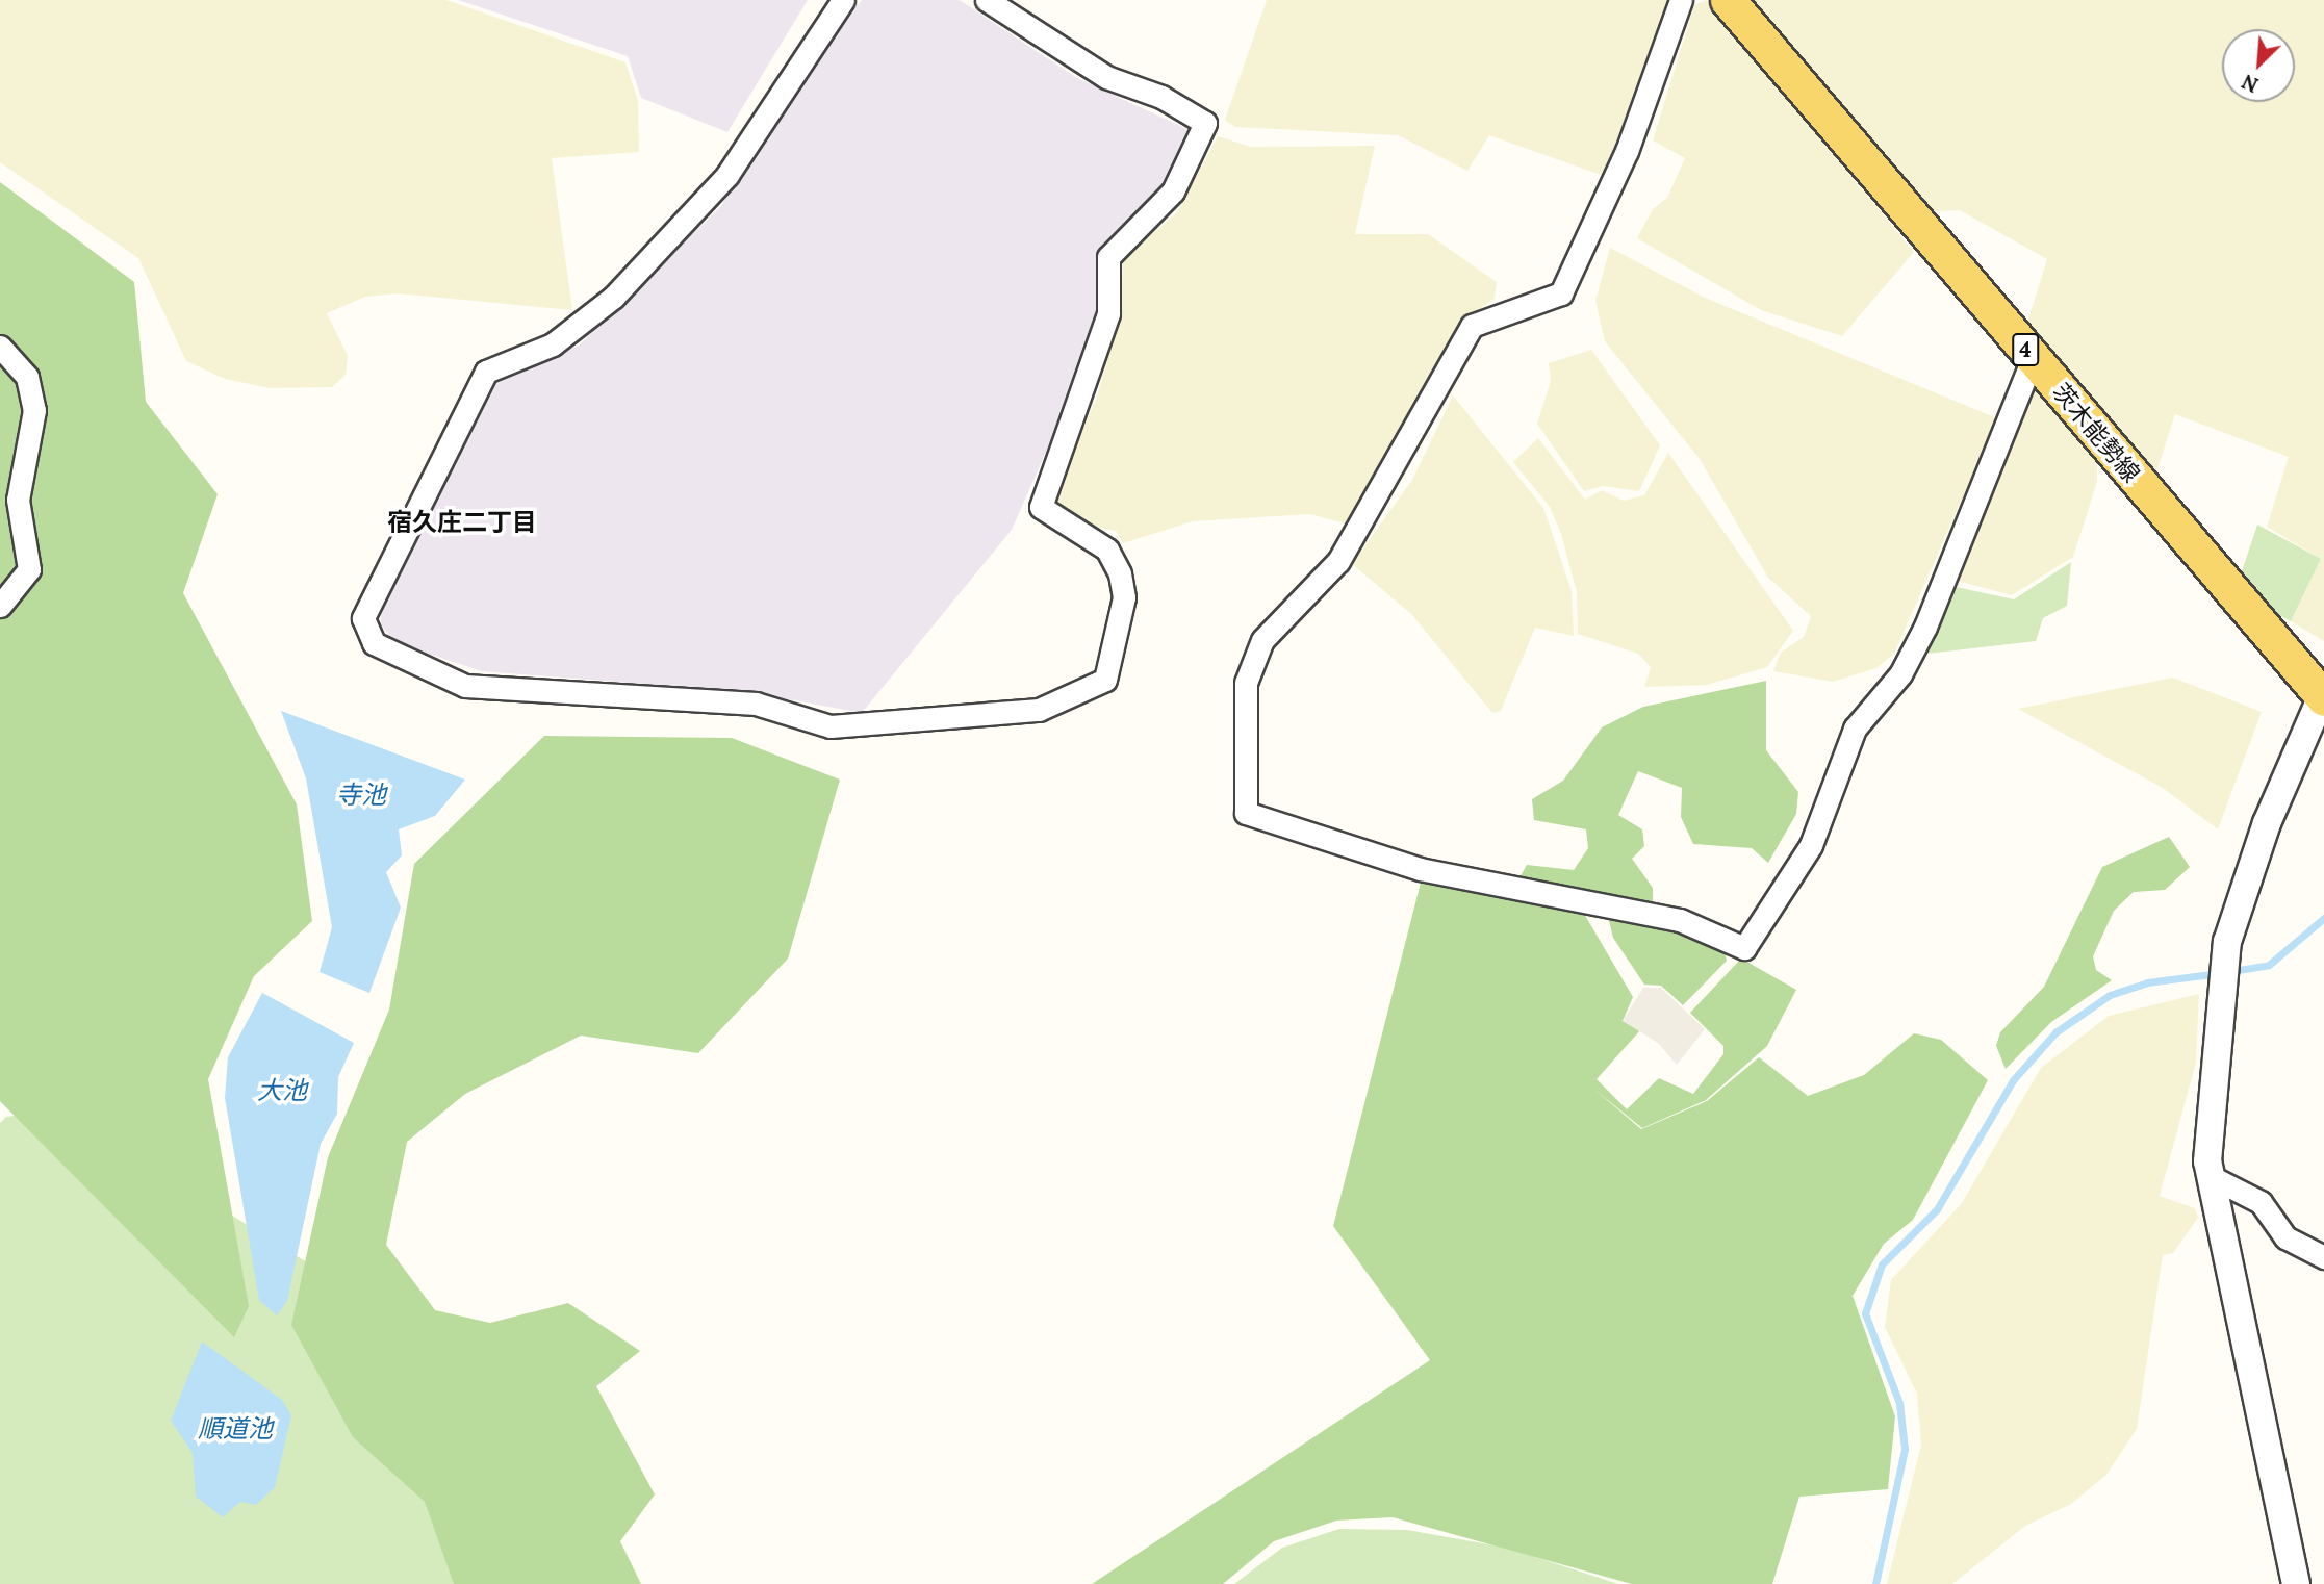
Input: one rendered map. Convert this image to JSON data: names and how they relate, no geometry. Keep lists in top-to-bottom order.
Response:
{
  "streets": {
    "main road": ["4", "茨木能勢線"]
  },
  "districts": ["宿久庄二丁目"],
  "water": ["寺池", "大池", "順道池"],
  "north": "bottom left"
}
